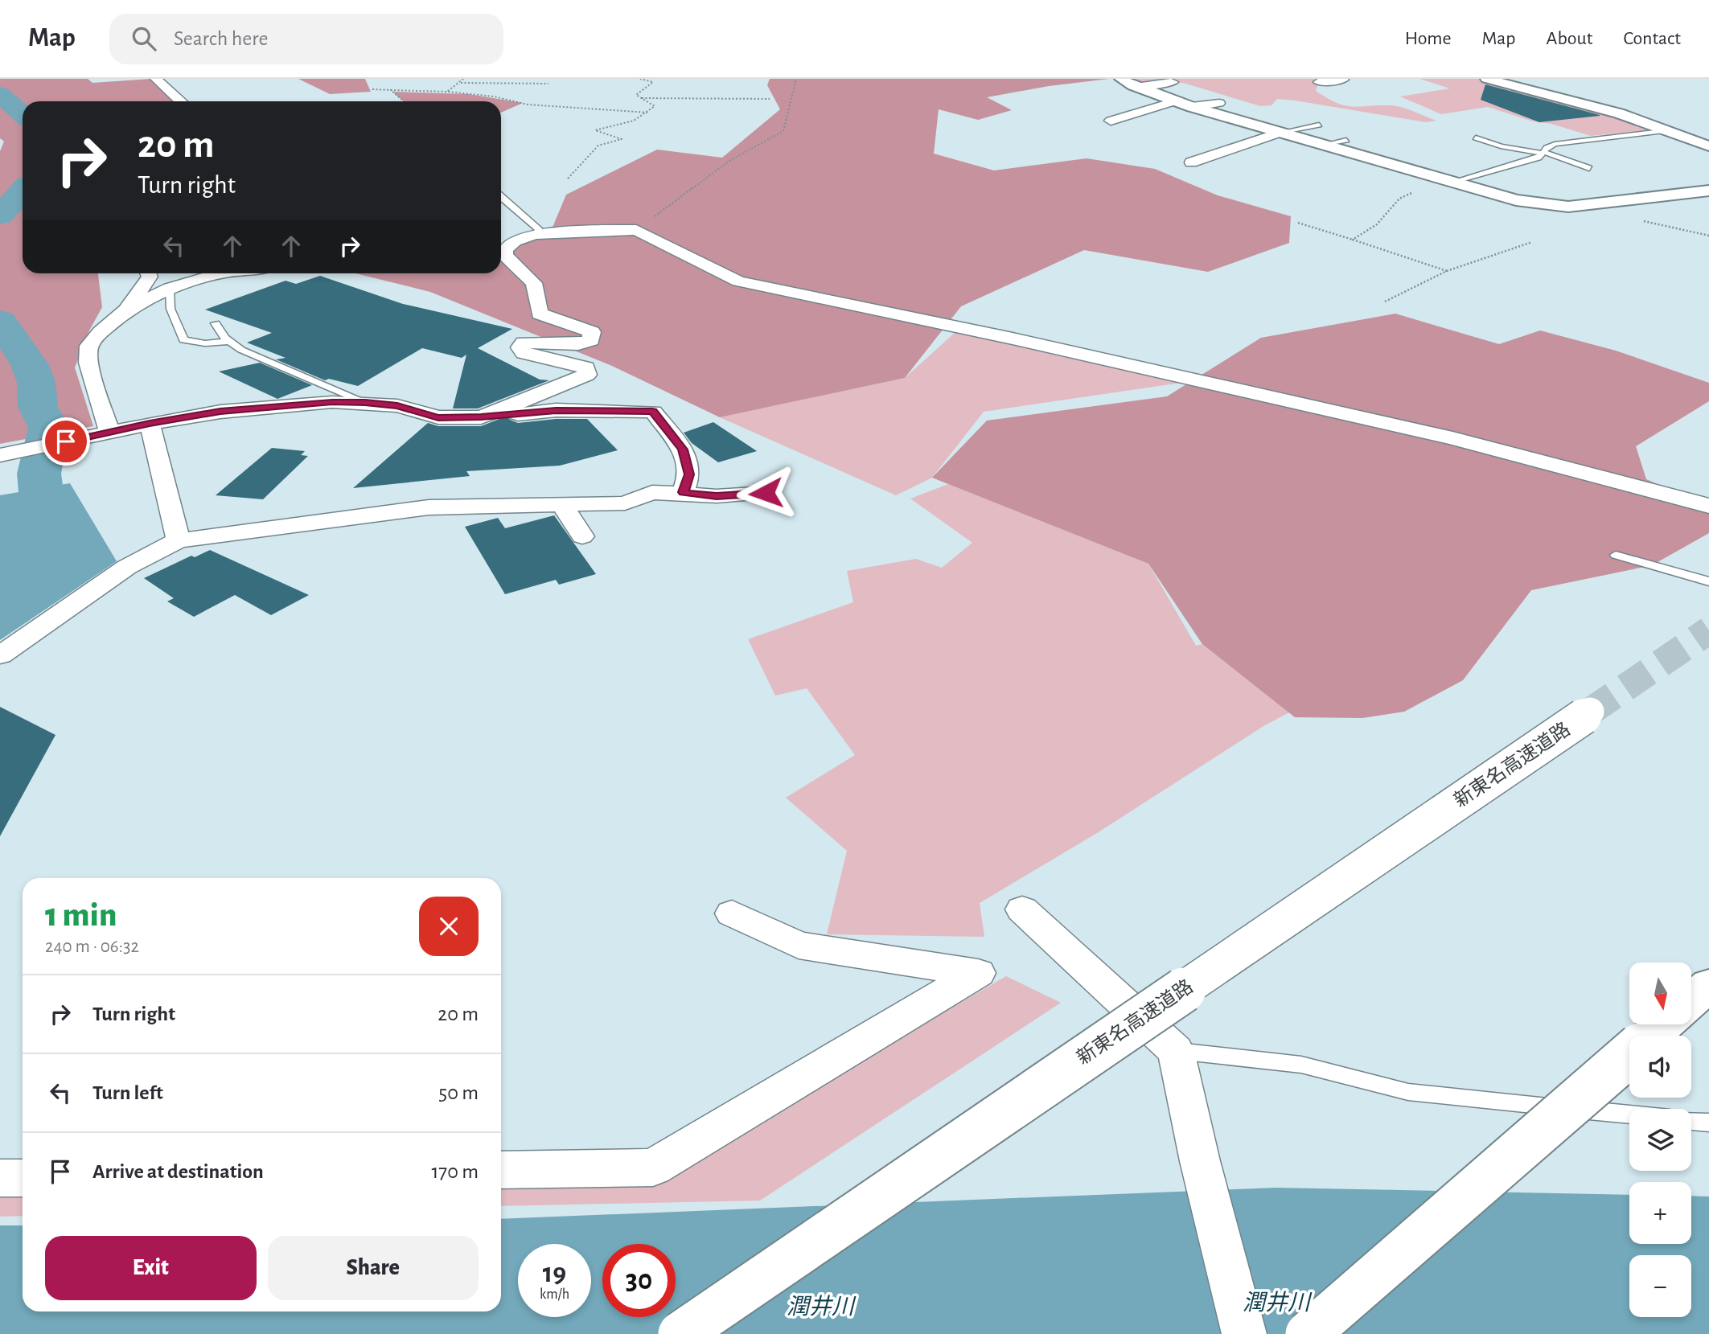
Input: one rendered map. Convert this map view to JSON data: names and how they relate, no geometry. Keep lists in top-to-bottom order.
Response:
{
  "streets": {
    "main road": ["新東名高速道路"]
  },
  "water": ["潤井川"],
  "north": "bottom",
  "page": {
    "header": "Map",
    "search": "Search here",
    "nav": [
      "Home",
      "Map",
      "About",
      "Contact"
    ],
    "turn": ["20 m", "Turn right"],
    "heading": ["1 min", "240 m · 06:32"],
    "map_buttons": ["+", "−"],
    "list": [
      {
        "name": "Turn right",
        "value": "20 m"
      },
      {
        "name": "Turn left",
        "value": "50 m"
      },
      {
        "name": "Arrive at destination",
        "value": "170 m"
      }
    ],
    "buttons": ["Exit", "Share"],
    "speed": "19 km/h",
    "limit": "30"
  }
}
